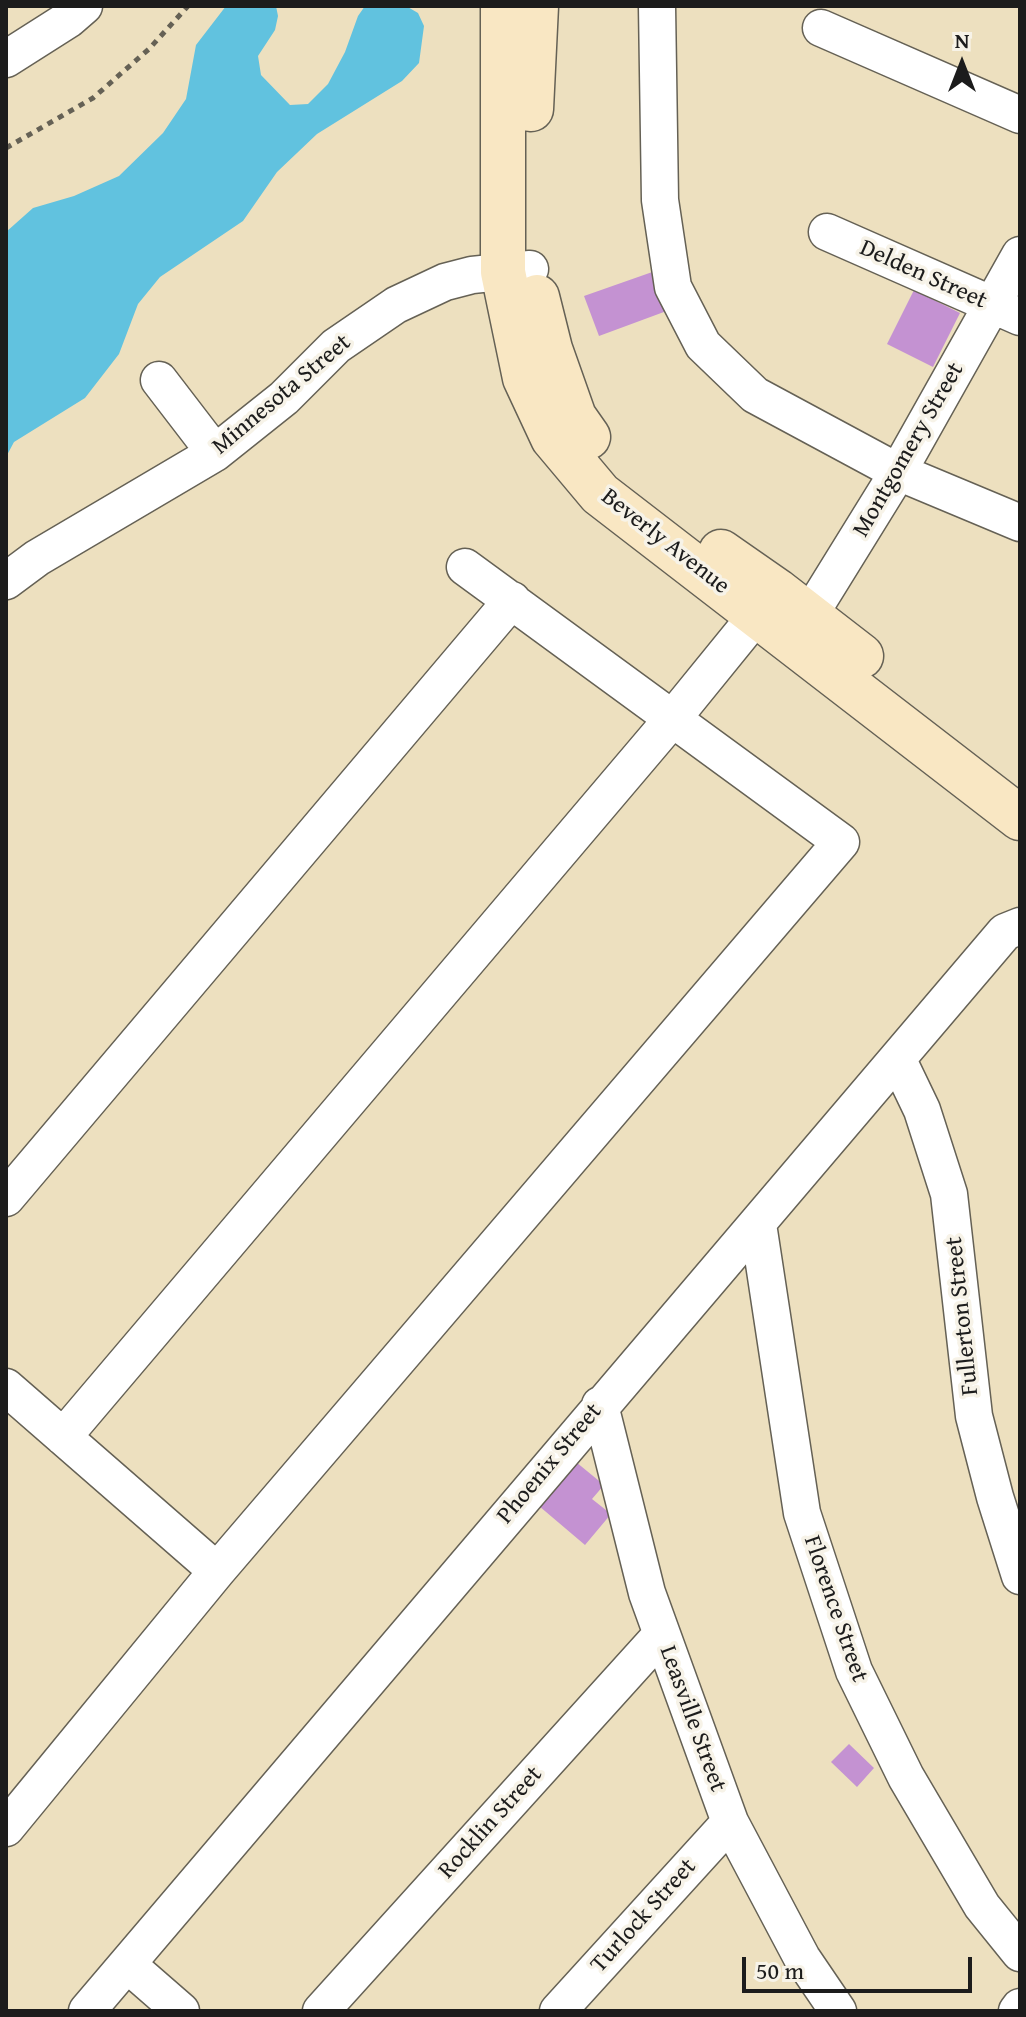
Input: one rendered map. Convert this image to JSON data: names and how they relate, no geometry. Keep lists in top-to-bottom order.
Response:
{
  "streets": {
    "street": [
      "Delden Street",
      "Minnesota Street",
      "Montgomery Street",
      "Beverly Avenue",
      "Fullerton Street",
      "Phoenix Street",
      "Florence Street",
      "Leasville Street",
      "Rocklin Street",
      "Turlock Street"
    ]
  },
  "crossings": [
    ["Delden Street", "Montgomery Street"],
    ["Minnesota Street", "Beverly Avenue"],
    ["Montgomery Street", "Beverly Avenue"],
    ["Fullerton Street", "Phoenix Street"],
    ["Phoenix Street", "Florence Street"],
    ["Phoenix Street", "Leasville Street"],
    ["Leasville Street", "Rocklin Street"],
    ["Leasville Street", "Turlock Street"]
  ],
  "scale_bar": "50 m",
  "north": "top"
}
